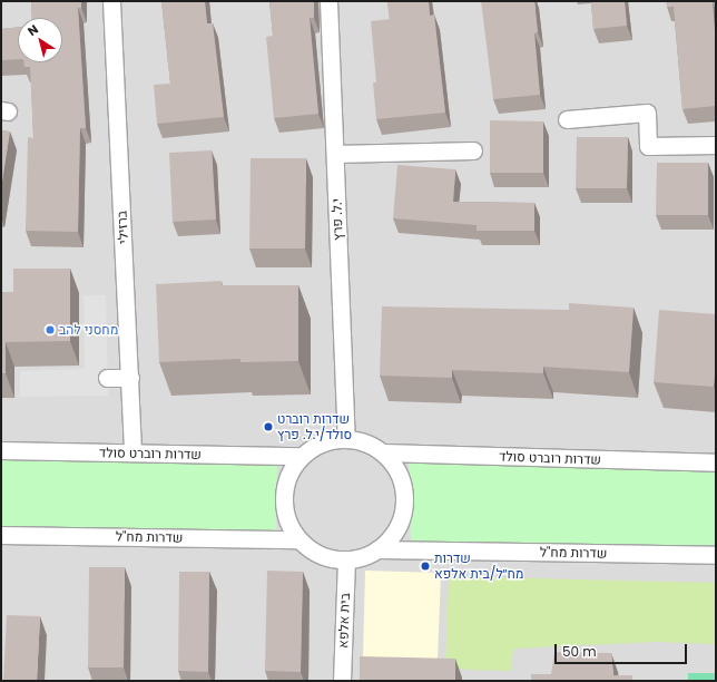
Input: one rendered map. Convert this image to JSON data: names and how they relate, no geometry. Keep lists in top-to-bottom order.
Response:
{
  "streets": {
    "street": [
      "י.ל. פרץ",
      "ברזילי",
      "שדרות רוברט סולד",
      "שדרות מח\"ל",
      "בית אלפא"
    ]
  },
  "crossings": [
    ["י.ל. פרץ", "שדרות רוברט סולד"],
    ["י.ל. פרץ", "שדרות מח\"ל"],
    ["י.ל. פרץ", "בית אלפא"],
    ["ברזילי", "שדרות רוברט סולד"],
    ["שדרות רוברט סולד", "שדרות מח\"ל"],
    ["שדרות רוברט סולד", "בית אלפא"],
    ["שדרות מח\"ל", "בית אלפא"]
  ],
  "places": ["מחסני להב", "שדרות רוברט סולד/י.ל. פרץ", "שדרות מח״ל/בית אלפא"],
  "scale_bar": "50 m",
  "north": "top left"
}
